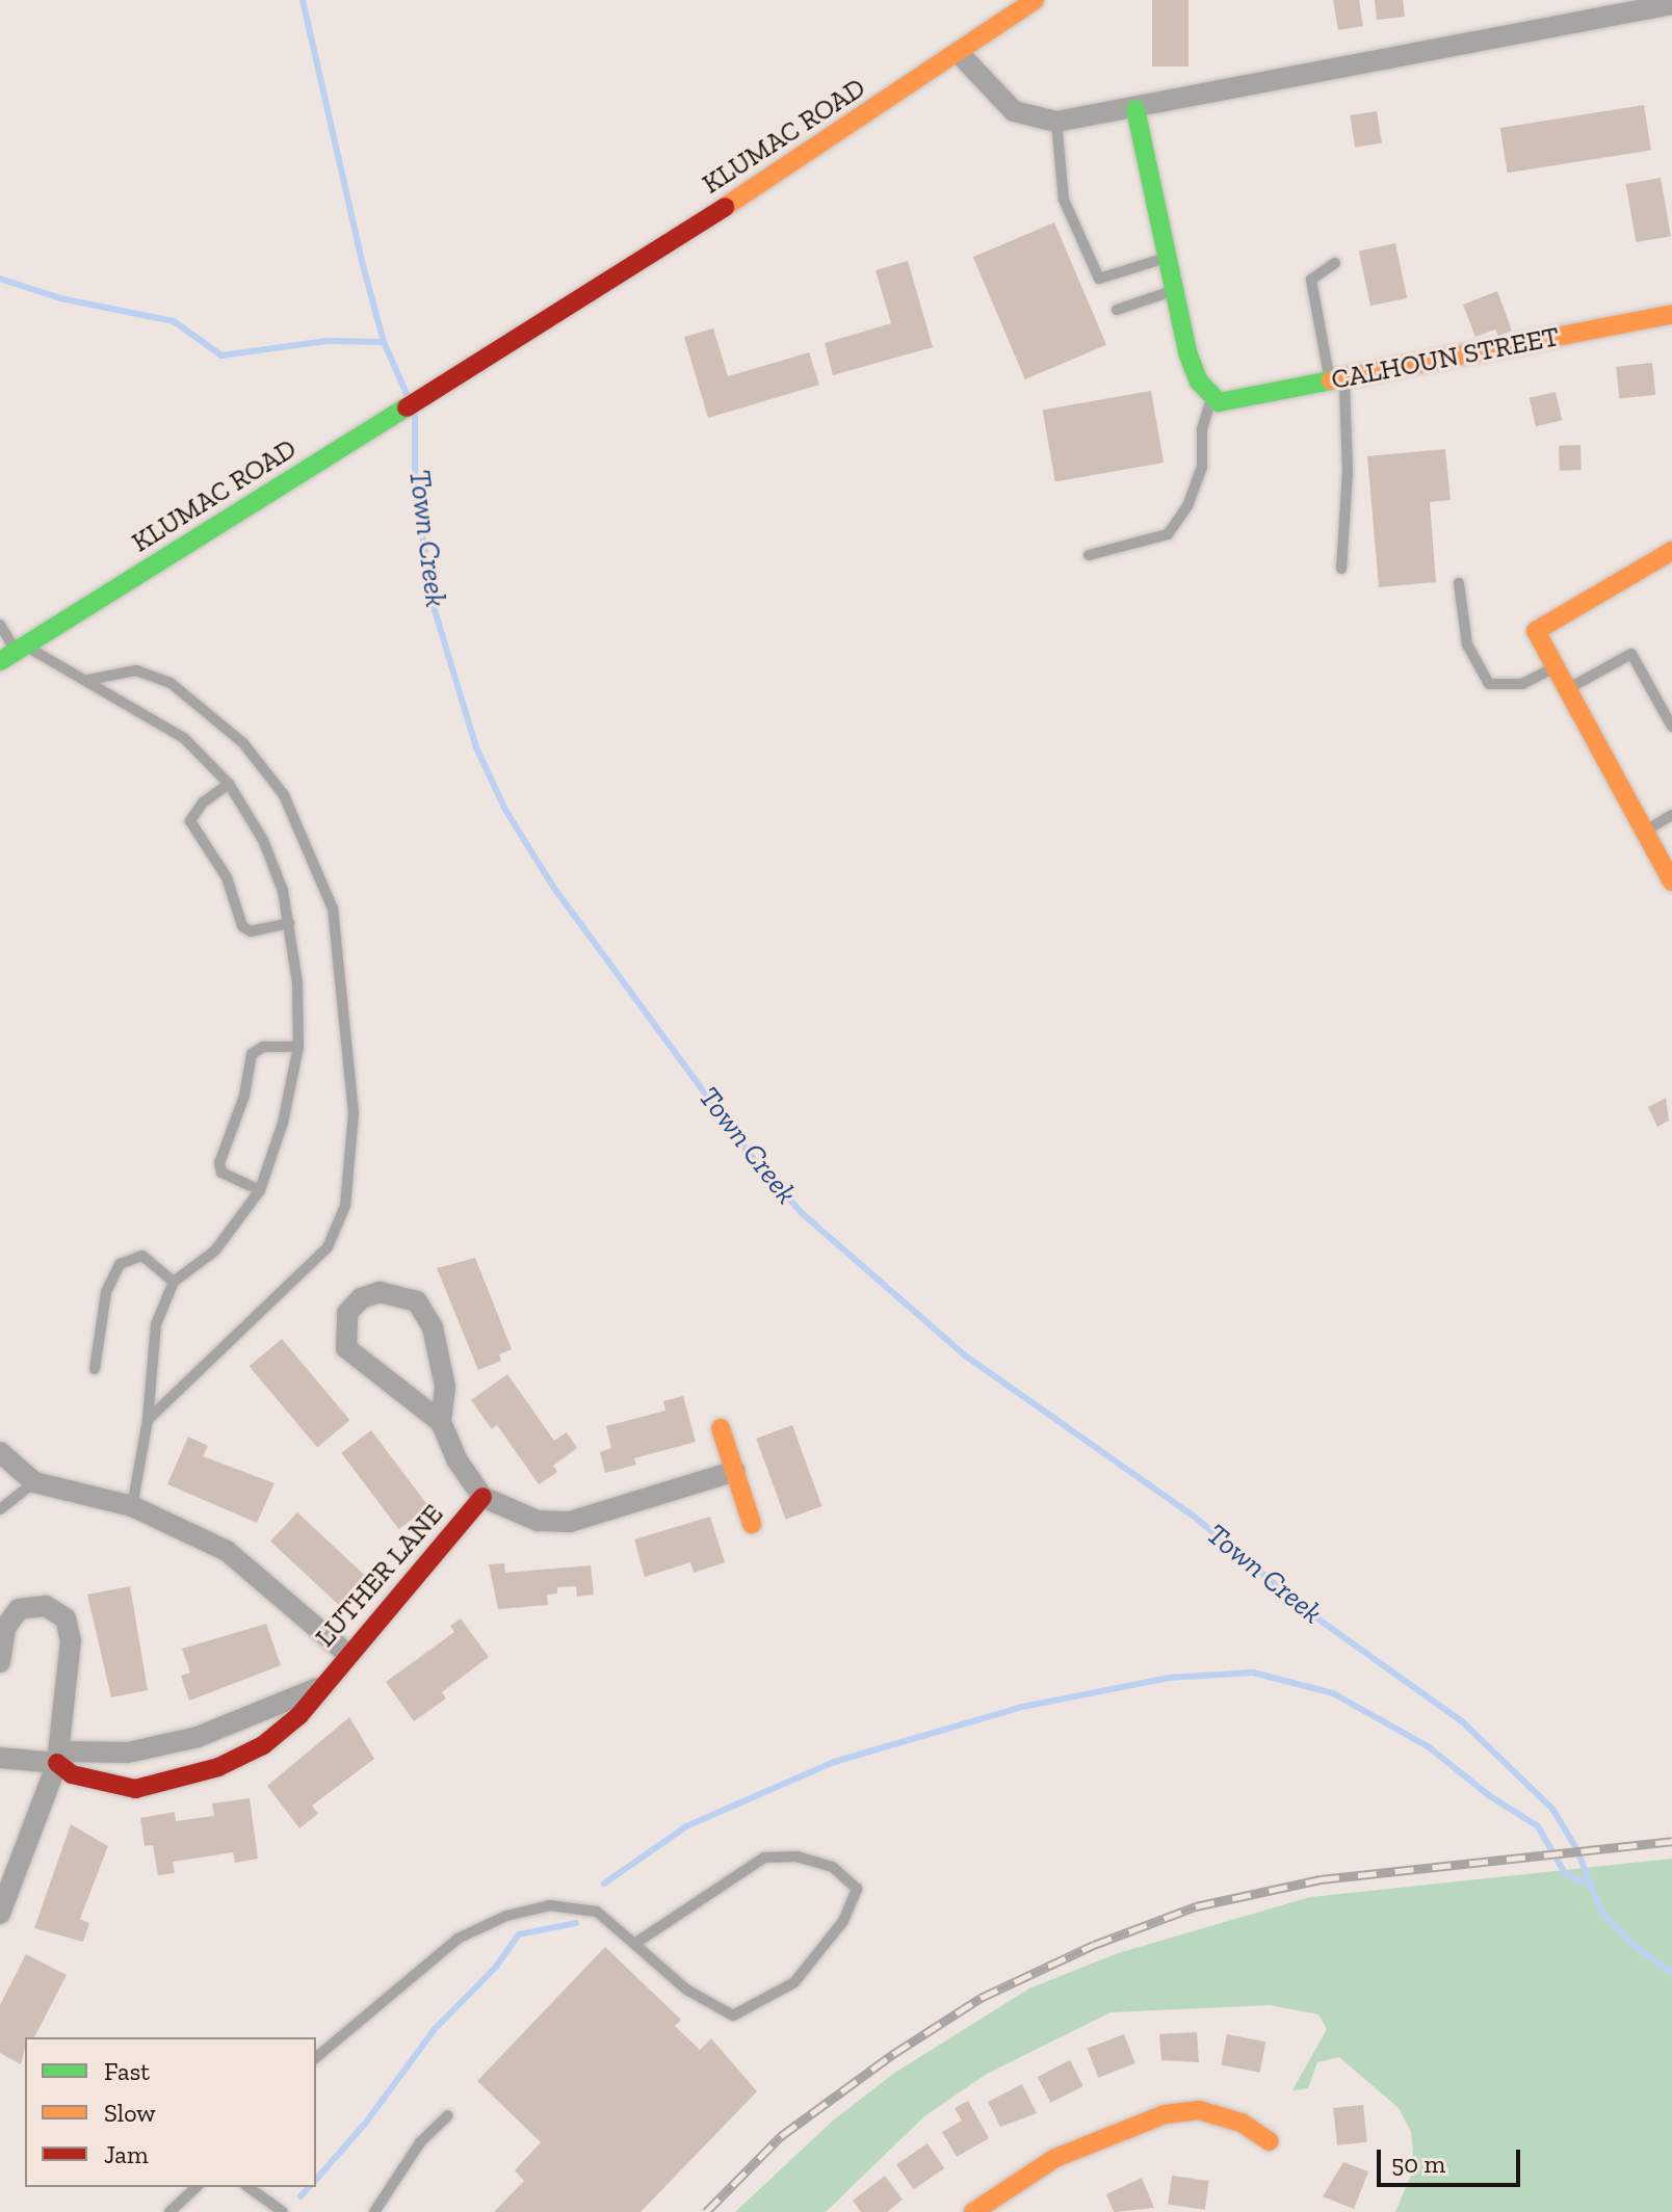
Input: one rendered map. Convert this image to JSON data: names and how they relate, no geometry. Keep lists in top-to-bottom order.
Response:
{
  "streets": {
    "street": ["KLUMAC ROAD", "CALHOUN STREET", "LUTHER LANE"]
  },
  "water": ["Town Creek"],
  "legend": ["Fast", "Slow", "Jam"],
  "scale_bar": "50 m"
}
